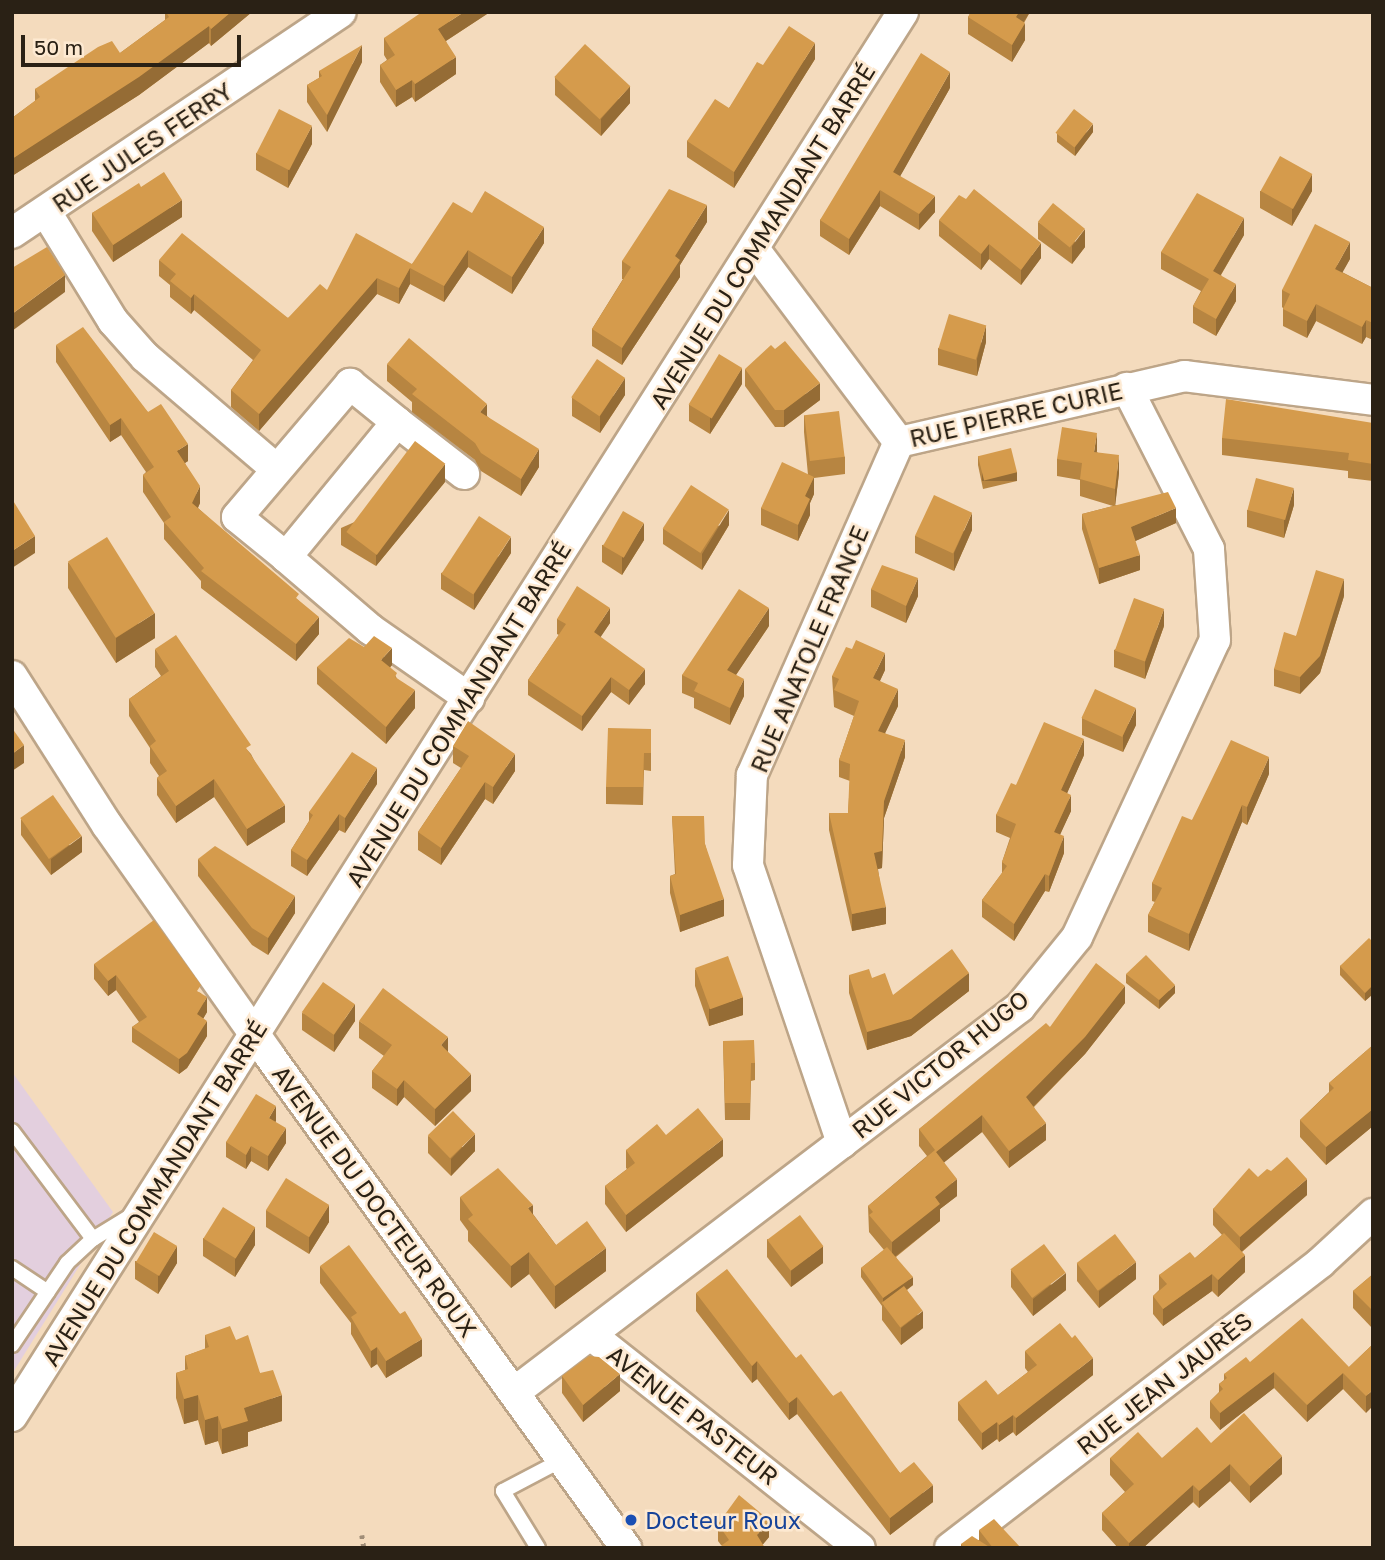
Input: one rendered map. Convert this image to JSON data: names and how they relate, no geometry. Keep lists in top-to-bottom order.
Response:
{
  "streets": {
    "street": [
      "RUE JULES FERRY",
      "AVENUE DU COMMANDANT BARRÉ",
      "RUE PIERRE CURIE",
      "RUE ANATOLE FRANCE",
      "RUE VICTOR HUGO",
      "AVENUE DU DOCTEUR ROUX",
      "RUE JEAN JAURÈS",
      "AVENUE PASTEUR"
    ]
  },
  "crossings": [
    ["AVENUE DU COMMANDANT BARRÉ", "RUE PIERRE CURIE"],
    ["AVENUE DU COMMANDANT BARRÉ", "AVENUE DU DOCTEUR ROUX"],
    ["RUE PIERRE CURIE", "RUE ANATOLE FRANCE"],
    ["RUE PIERRE CURIE", "RUE VICTOR HUGO"],
    ["RUE ANATOLE FRANCE", "RUE VICTOR HUGO"],
    ["RUE VICTOR HUGO", "AVENUE DU DOCTEUR ROUX"],
    ["RUE VICTOR HUGO", "AVENUE PASTEUR"]
  ],
  "places": ["Docteur Roux"],
  "scale_bar": "50 m"
}
